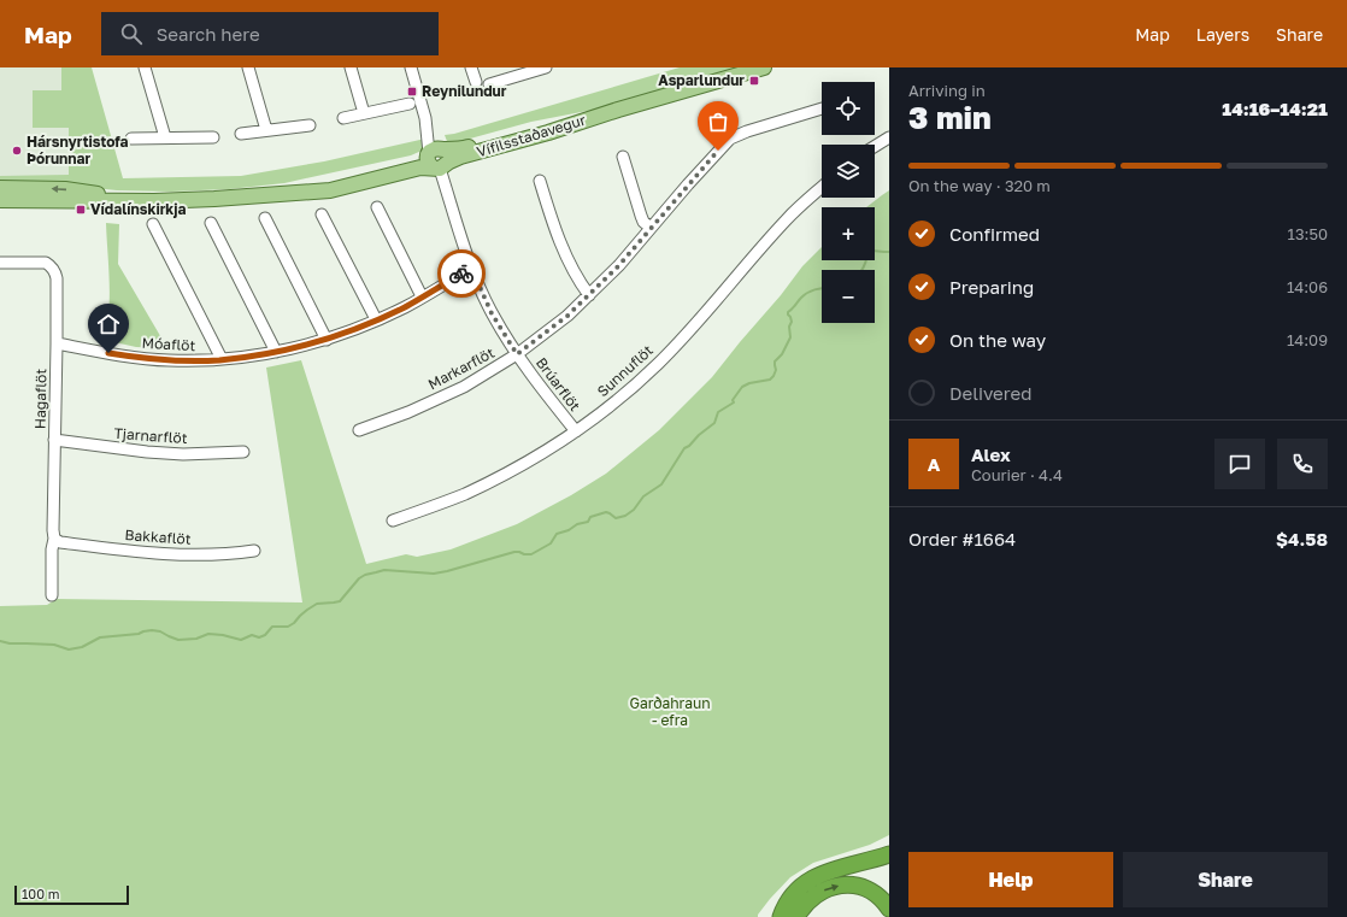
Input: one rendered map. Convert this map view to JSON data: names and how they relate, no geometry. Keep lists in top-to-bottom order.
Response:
{
  "streets": {
    "main road": ["Vífilsstaðavegur"],
    "street": [
      "Móaflöt",
      "Markarflöt",
      "Sunnuflöt",
      "Brúarflöt",
      "Hagaflöt",
      "Tjarnarflöt",
      "Bakkaflöt"
    ]
  },
  "crossings": [
    ["Vífilsstaðavegur", "Brúarflöt"],
    ["Móaflöt", "Brúarflöt"],
    ["Móaflöt", "Hagaflöt"],
    ["Markarflöt", "Brúarflöt"],
    ["Sunnuflöt", "Brúarflöt"],
    ["Hagaflöt", "Tjarnarflöt"],
    ["Hagaflöt", "Bakkaflöt"]
  ],
  "parks": ["Garðahraun - efra"],
  "places": {
    "transit": ["Asparlundur", "Reynilundur", "Vídalínskirkja"],
    "other": ["Hársnyrtistofa Þórunnar"]
  },
  "scale_bar": "100 m",
  "page": {
    "header": "Map",
    "search": "Search here",
    "nav": ["Map", "Layers", "Share"],
    "heading": ["3 min", "Arriving in", "14:16–14:21"],
    "panel": [
      "Alex",
      "Courier · 4.4",
      "Order #1664",
      "$4.58"
    ],
    "map_buttons": ["+", "−"],
    "bar": "On the way · 320 m",
    "list": [
      ["Confirmed", "13:50"],
      ["Preparing", "14:06"],
      ["On the way", "14:09"],
      "Delivered"
    ],
    "round": "A",
    "buttons": ["Help", "Share"],
    "scale": "100 m"
  }
}
